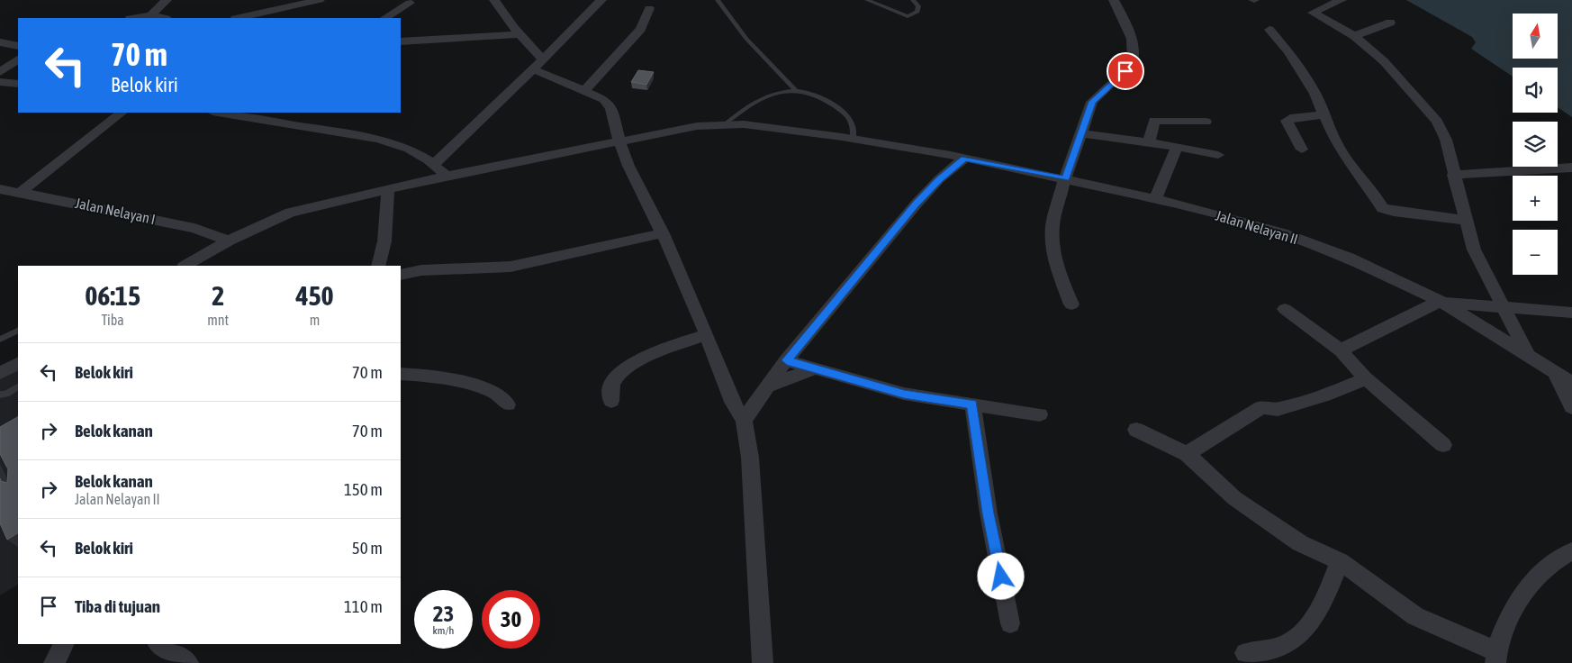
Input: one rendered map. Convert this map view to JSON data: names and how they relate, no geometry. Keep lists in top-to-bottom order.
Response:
{
  "streets": {
    "street": ["Jalan Nelayan I", "Jalan Nelayan II"]
  },
  "crossings": [
    ["Jalan Nelayan I", "Jalan Nelayan II"]
  ],
  "north": "top",
  "page": {
    "map_buttons": ["+", "−"],
    "turn": ["70 m", "Belok kiri"],
    "eta": [
      "06:15",
      "Tiba",
      "2",
      "mnt",
      "450",
      "m"
    ],
    "list": [
      {
        "name": "Belok kiri",
        "value": "70 m"
      },
      {
        "name": "Belok kanan",
        "value": "70 m"
      },
      {
        "name": "Belok kanan",
        "note": "Jalan Nelayan II",
        "value": "150 m"
      },
      {
        "name": "Belok kiri",
        "value": "50 m"
      },
      {
        "name": "Tiba di tujuan",
        "value": "110 m"
      }
    ],
    "speed": "23 km/h",
    "limit": "30"
  }
}
